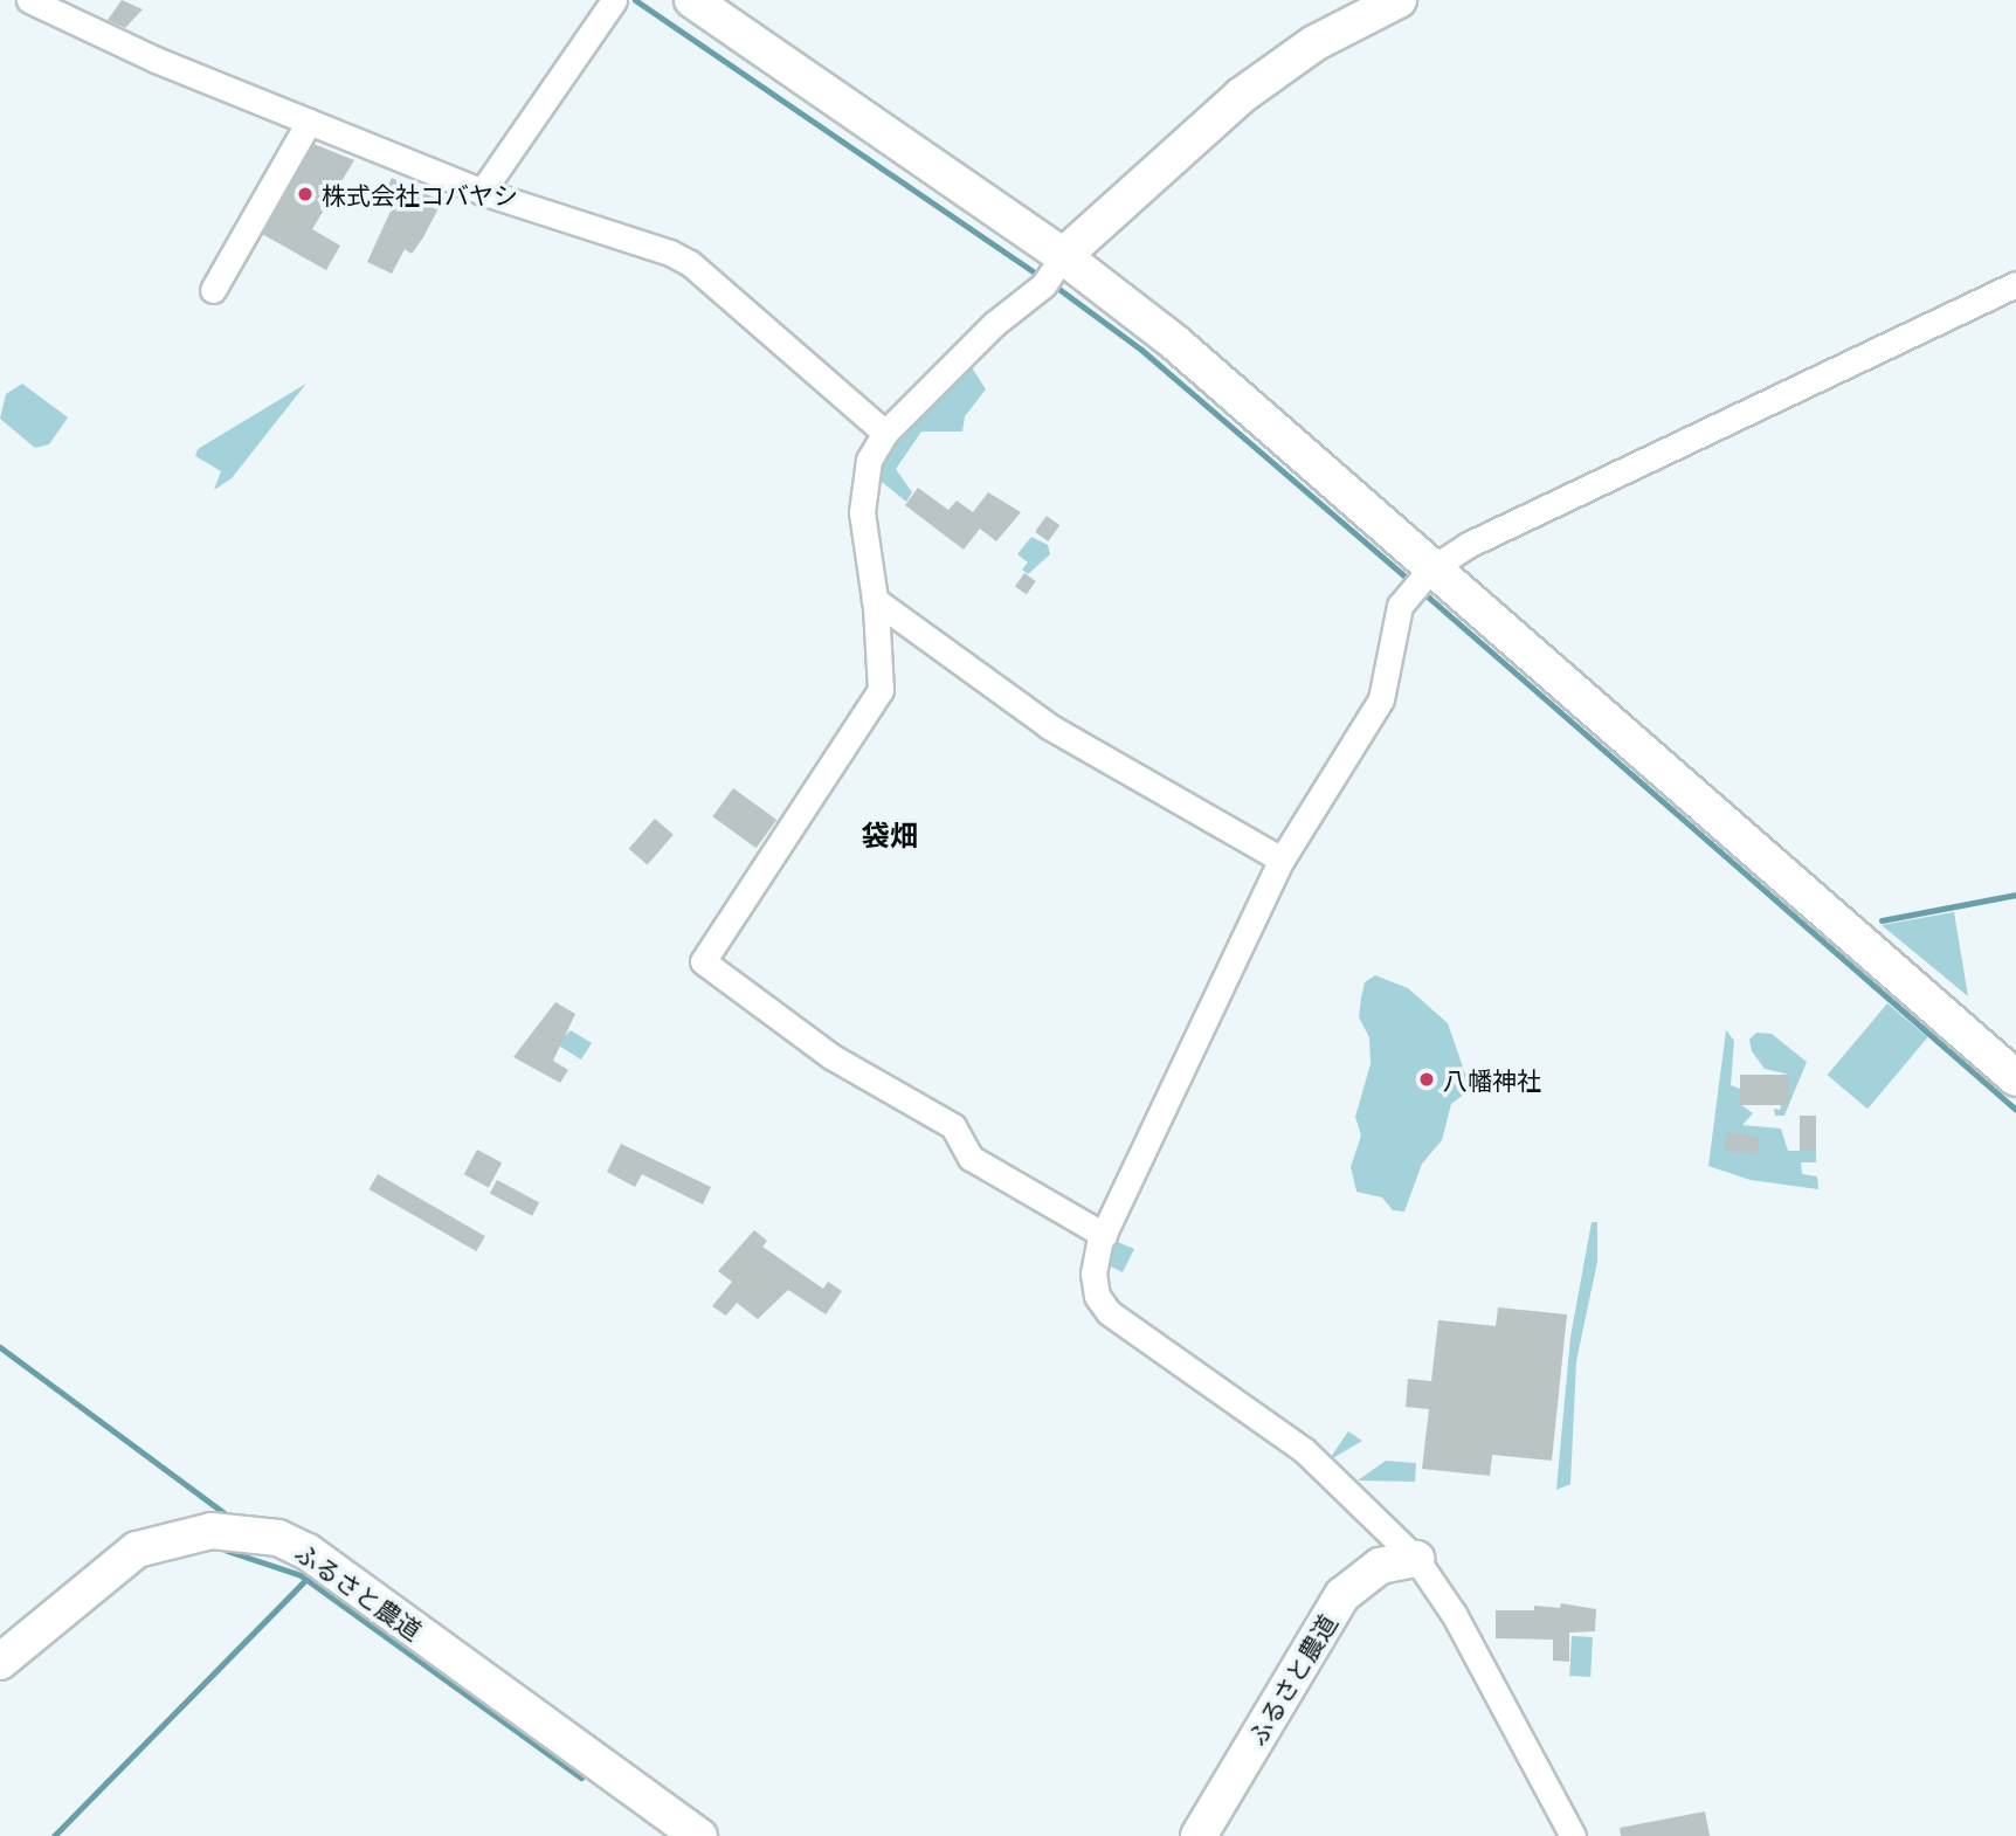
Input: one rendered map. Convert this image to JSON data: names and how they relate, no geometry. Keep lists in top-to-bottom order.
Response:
{
  "streets": {
    "street": ["ふるさと農道"]
  },
  "districts": ["袋畑"],
  "places": ["株式会社コバヤシ", "八幡神社"]
}
